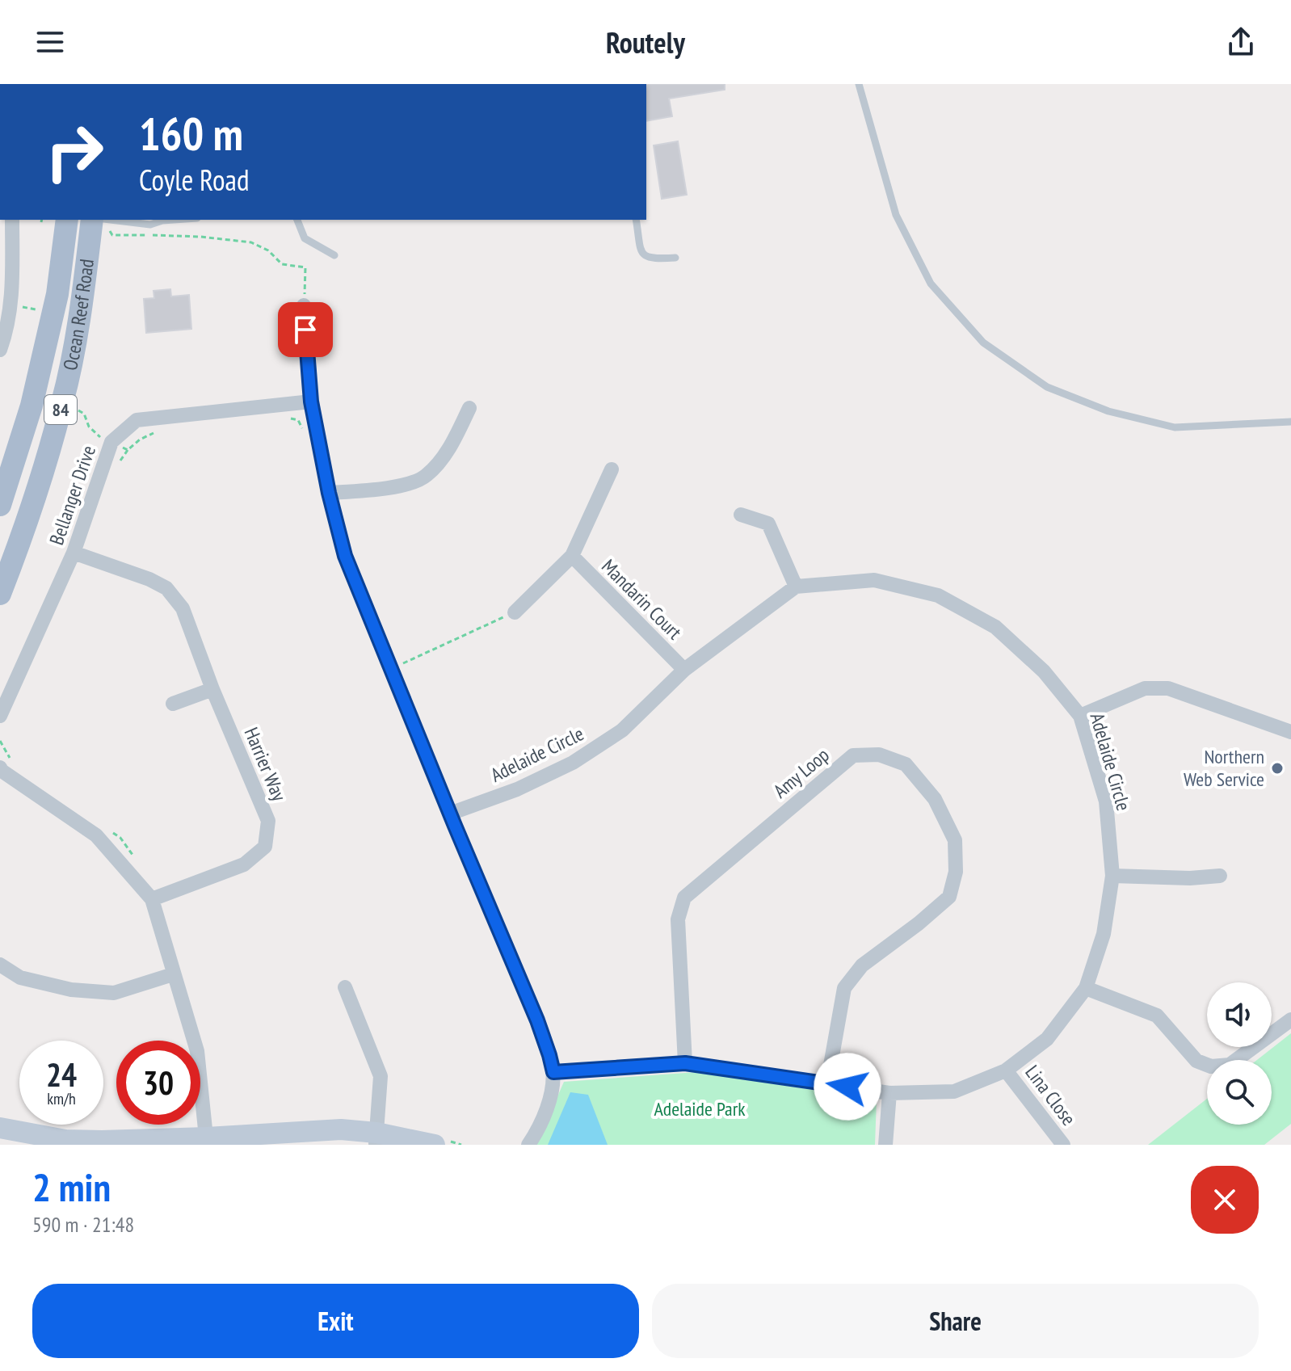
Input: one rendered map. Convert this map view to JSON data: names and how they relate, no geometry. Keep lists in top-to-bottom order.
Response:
{
  "streets": {
    "main road": ["Ocean Reef Road", "84"],
    "street": [
      "Bellanger Drive",
      "Mandarin Court",
      "Adelaide Circle",
      "Harrier Way",
      "Amy Loop",
      "Lina Close"
    ]
  },
  "crossings": [
    ["Bellanger Drive", "Harrier Way"],
    ["Mandarin Court", "Adelaide Circle"],
    ["Adelaide Circle", "Amy Loop"],
    ["Adelaide Circle", "Lina Close"]
  ],
  "parks": ["Adelaide Park"],
  "places": ["Northern Web Service"],
  "page": {
    "header": "Routely",
    "turn": ["160 m", "Coyle Road"],
    "speed": "24 km/h",
    "limit": "30",
    "heading": ["2 min", "590 m · 21:48"],
    "buttons": ["Exit", "Share"]
  }
}
